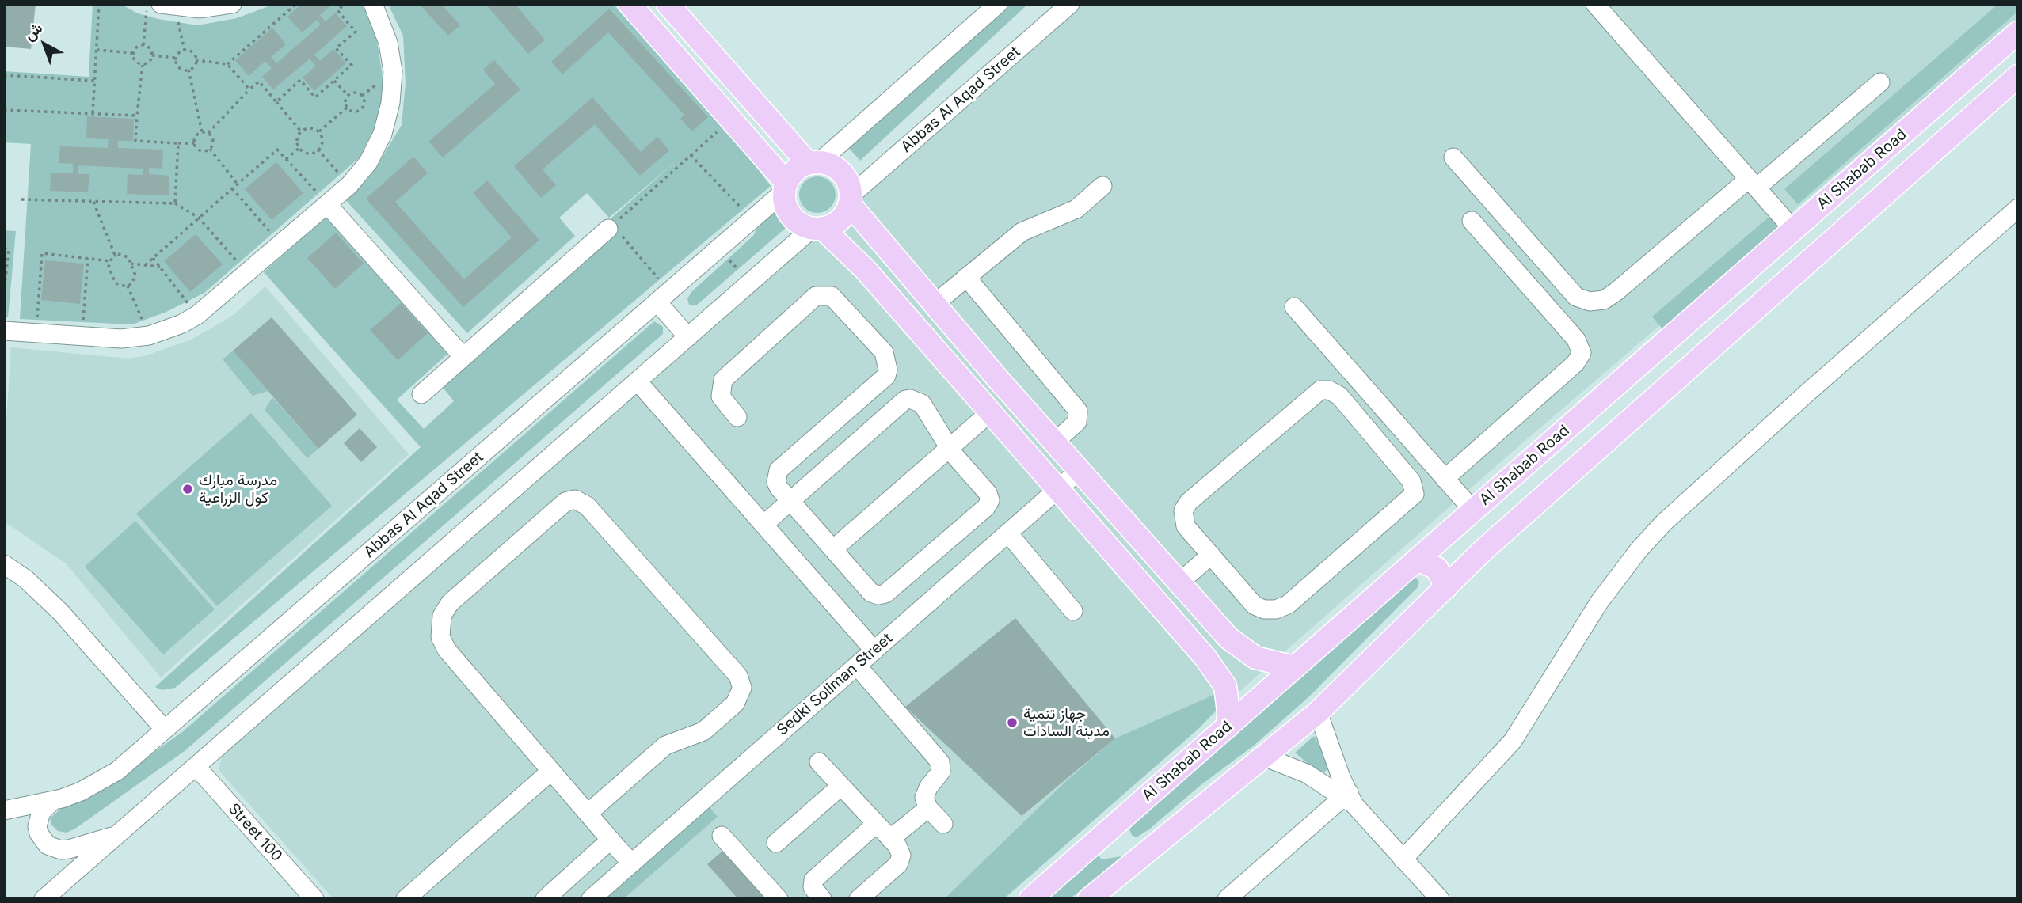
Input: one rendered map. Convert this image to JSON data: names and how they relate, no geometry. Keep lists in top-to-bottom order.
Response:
{
  "streets": {
    "main road": ["Al Shabab Road"],
    "street": ["Abbas Al Aqad Street", "Sedki Soliman Street", "Street 100"]
  },
  "places": ["مدرسة مبارك كول الزراعية", "جهاز تنمية مدينة السادات"],
  "north": "top left"
}
